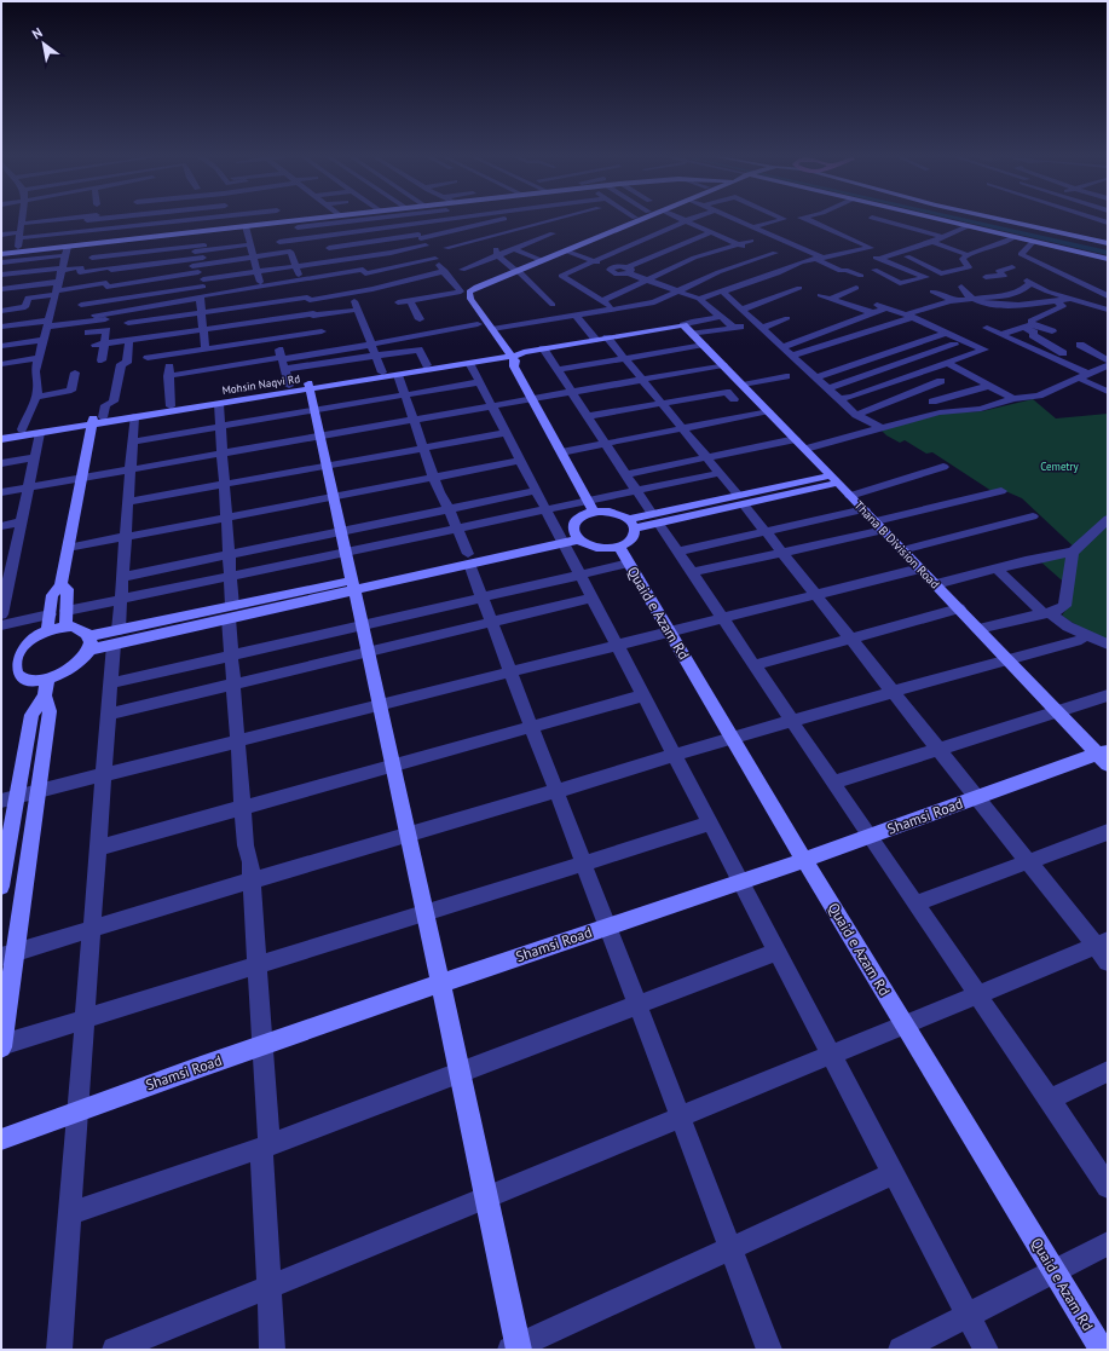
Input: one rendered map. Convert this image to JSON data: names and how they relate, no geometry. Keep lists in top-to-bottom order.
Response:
{
  "streets": {
    "street": [
      "Mohsin Naqvi Rd",
      "Thana B Division Road",
      "Quaid e Azam Rd",
      "Shamsi Road"
    ]
  },
  "crossings": [
    ["Mohsin Naqvi Rd", "Thana B Division Road"],
    ["Thana B Division Road", "Shamsi Road"],
    ["Quaid e Azam Rd", "Shamsi Road"]
  ],
  "parks": ["Cemetry"],
  "north": "top left"
}
